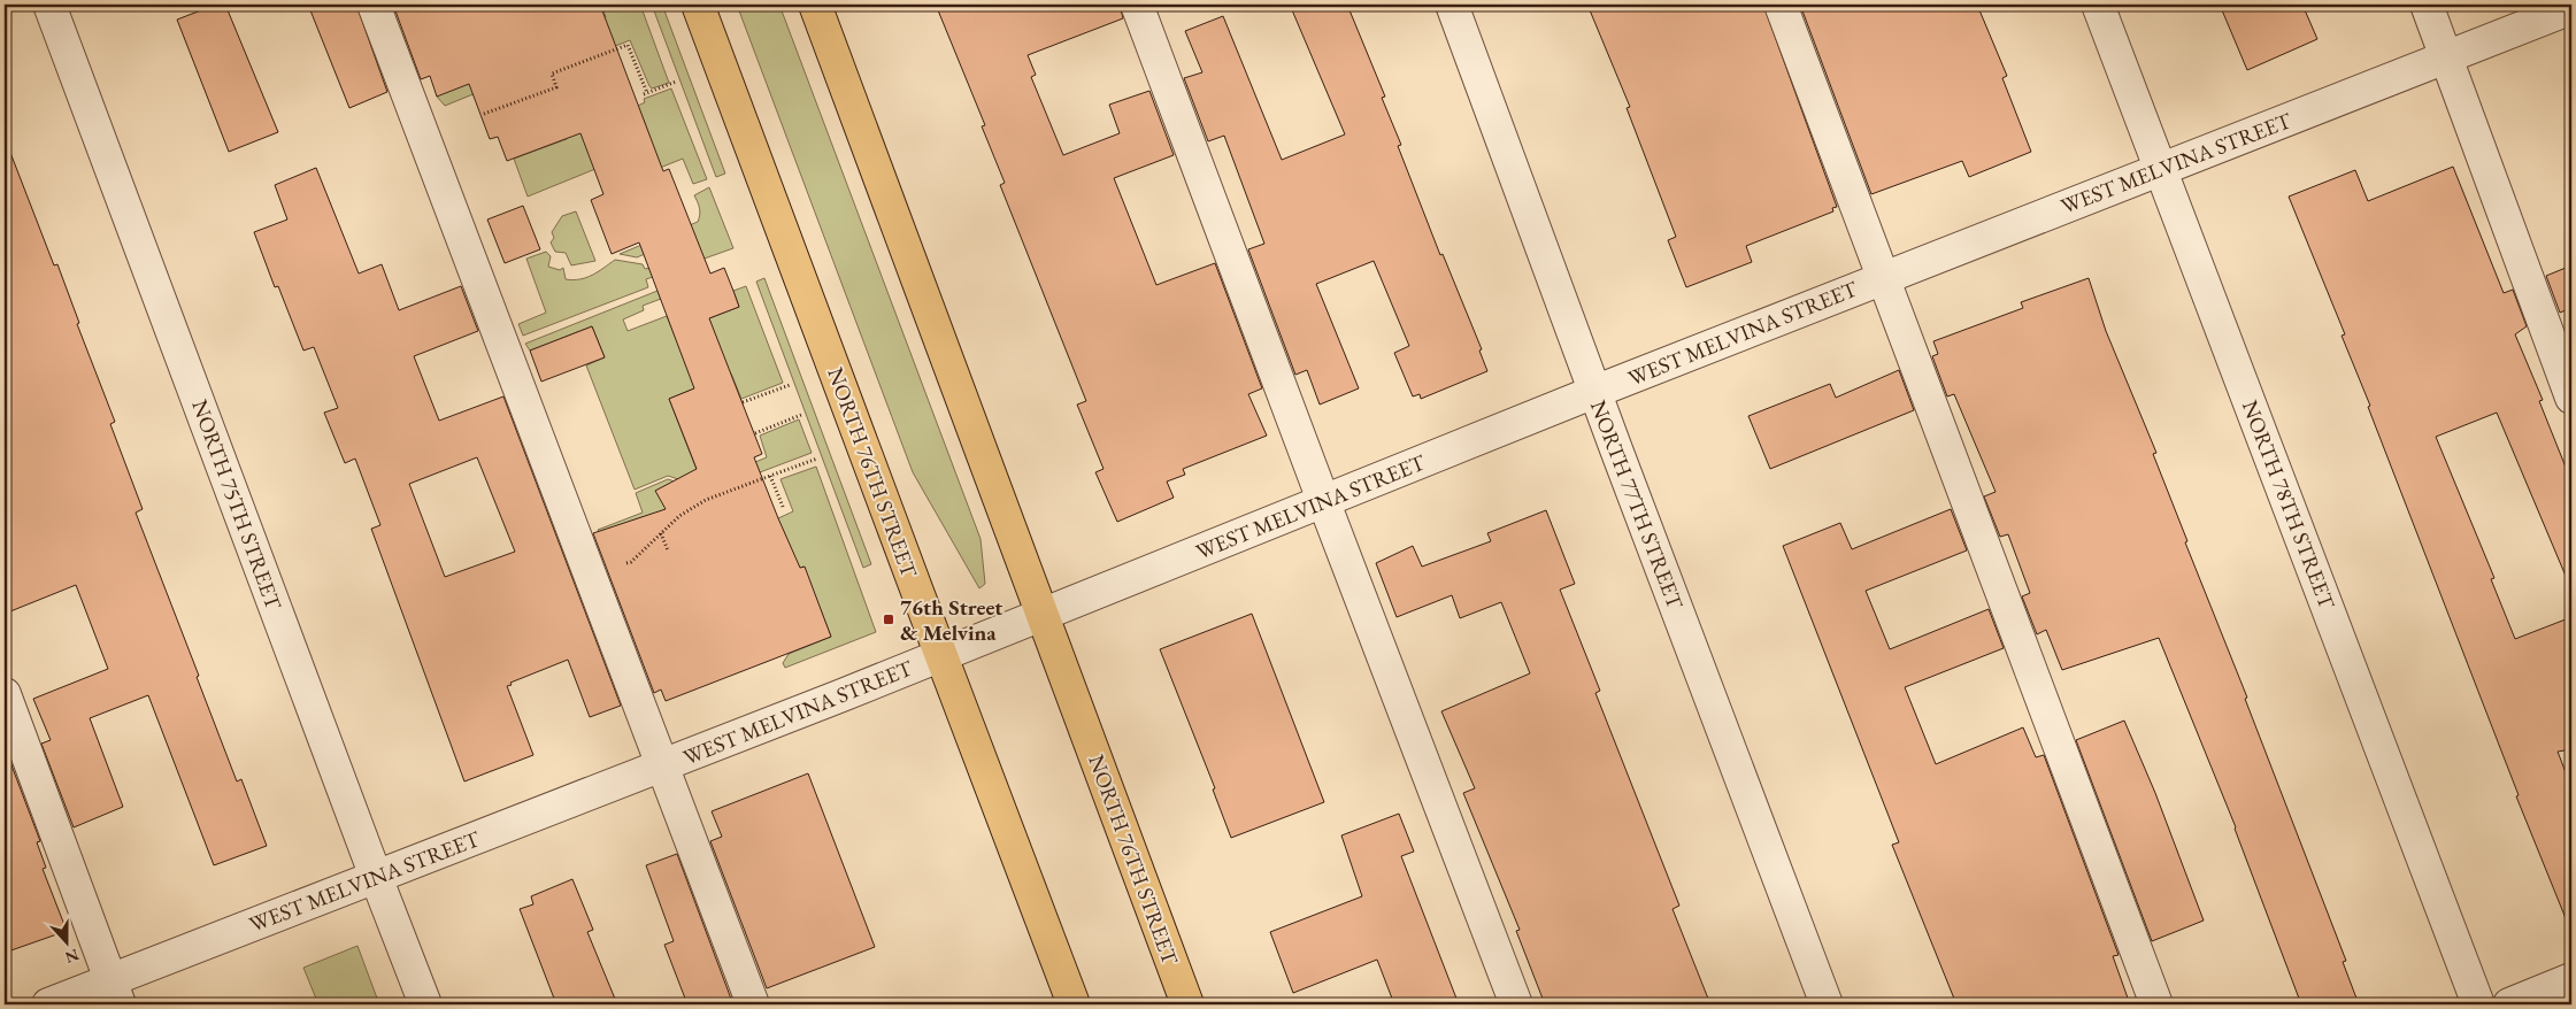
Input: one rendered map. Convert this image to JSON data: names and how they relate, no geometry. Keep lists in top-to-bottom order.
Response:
{
  "streets": {
    "main road": ["NORTH 76TH STREET"],
    "street": [
      "WEST MELVINA STREET",
      "NORTH 75TH STREET",
      "NORTH 77TH STREET",
      "NORTH 78TH STREET"
    ]
  },
  "crossings": [
    ["WEST MELVINA STREET", "NORTH 76TH STREET"],
    ["WEST MELVINA STREET", "NORTH 75TH STREET"],
    ["WEST MELVINA STREET", "NORTH 77TH STREET"],
    ["WEST MELVINA STREET", "NORTH 78TH STREET"]
  ],
  "places": {
    "transit": ["76th Street & Melvina"]
  },
  "north": "bottom"
}
